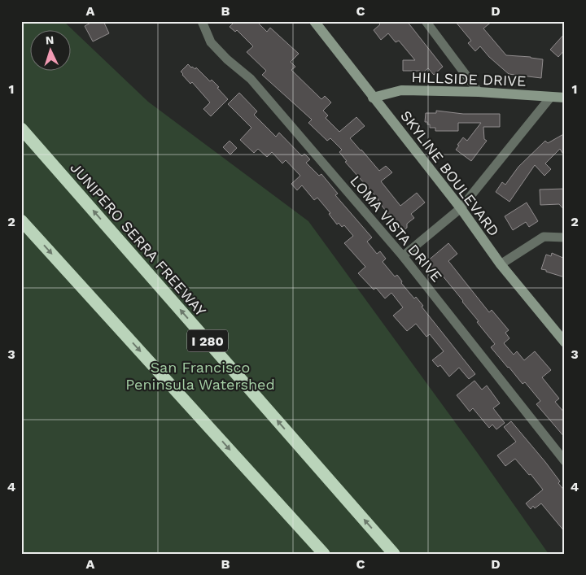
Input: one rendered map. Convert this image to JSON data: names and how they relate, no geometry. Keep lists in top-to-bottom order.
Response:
{
  "streets": {
    "highway": ["JUNIPERO SERRA FREEWAY", "I 280"],
    "main road": ["HILLSIDE DRIVE", "SKYLINE BOULEVARD"],
    "street": ["LOMA VISTA DRIVE"]
  },
  "crossings": [
    ["HILLSIDE DRIVE", "SKYLINE BOULEVARD"]
  ],
  "parks": ["San Francisco Peninsula Watershed"],
  "north": "top",
  "grid": {
    "columns": [
      "A",
      "B",
      "C",
      "D"
    ],
    "rows": [
      "1",
      "2",
      "3",
      "4"
    ]
  }
}
